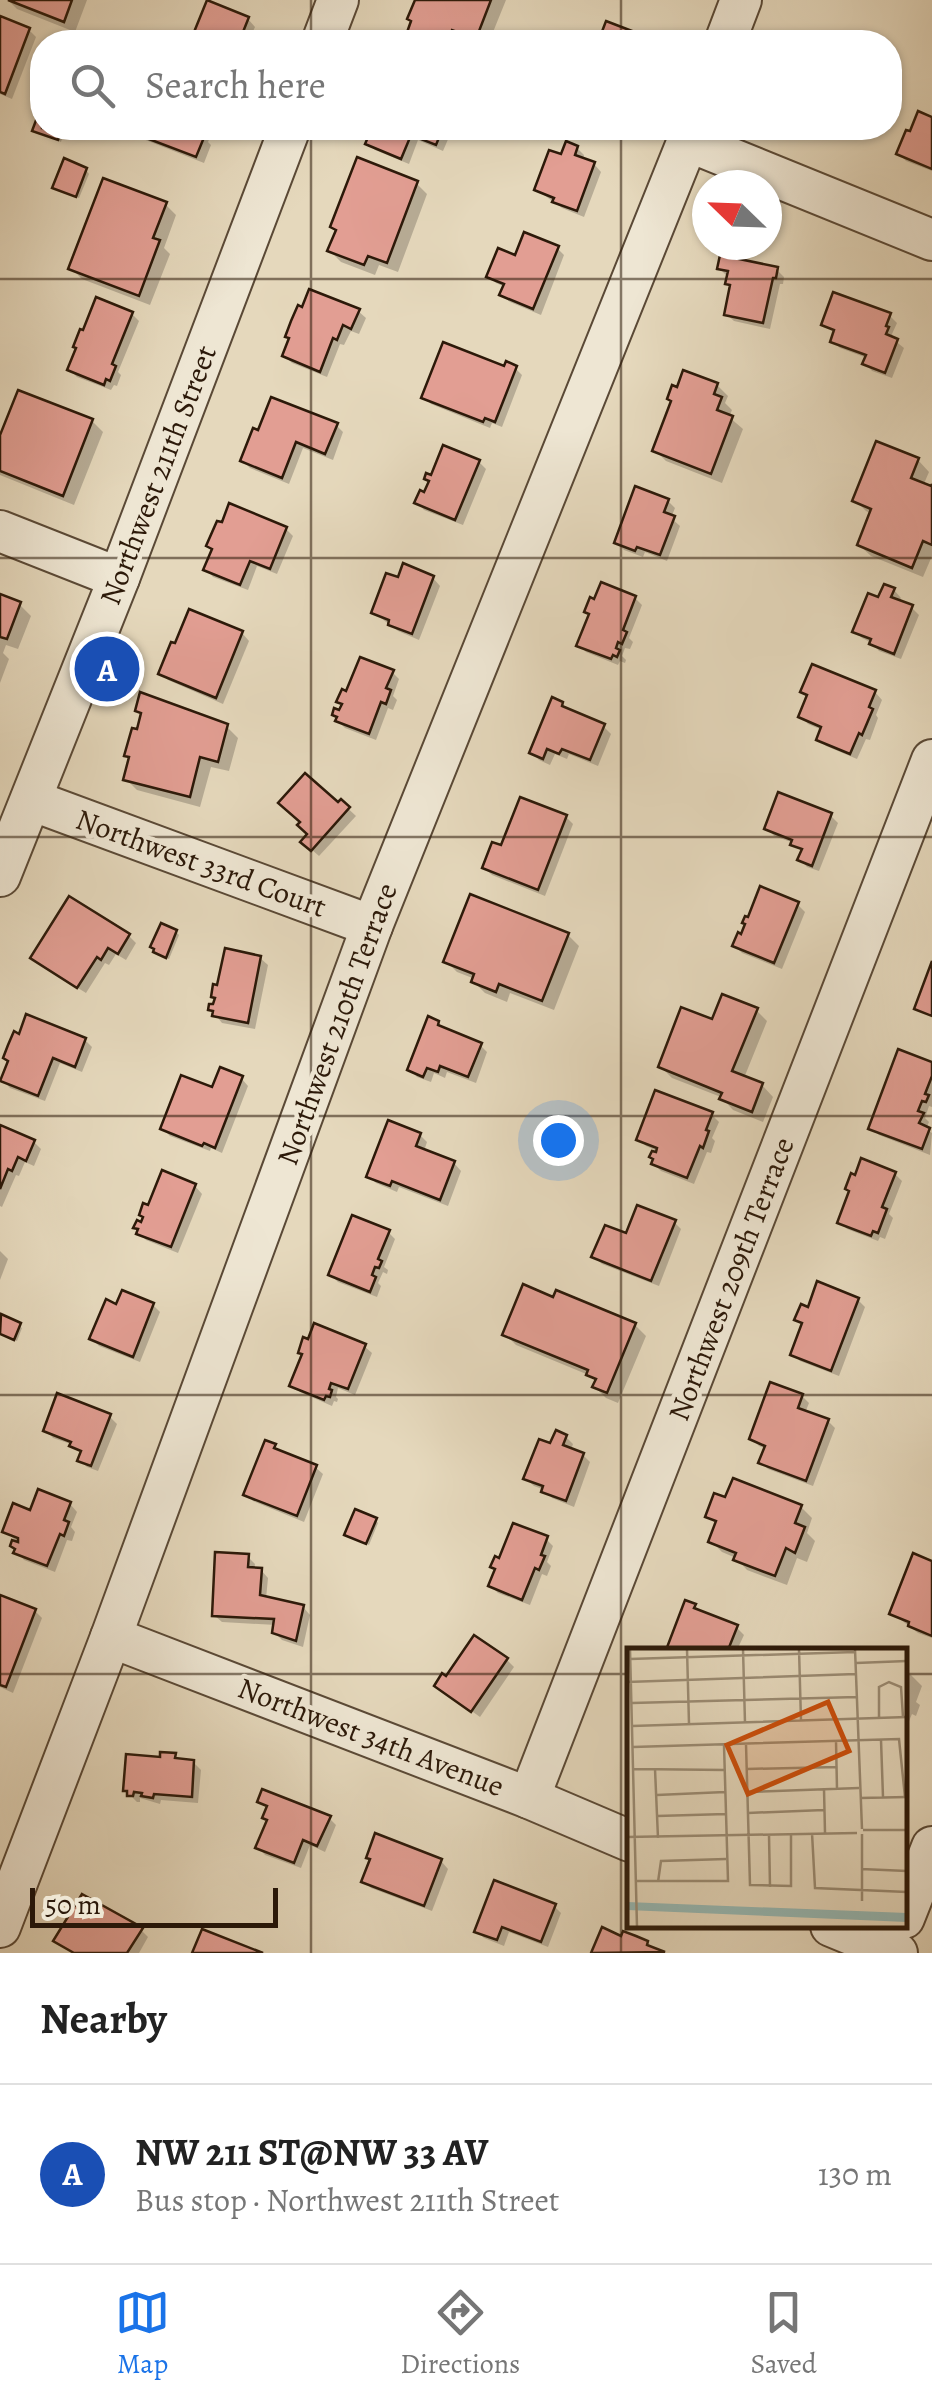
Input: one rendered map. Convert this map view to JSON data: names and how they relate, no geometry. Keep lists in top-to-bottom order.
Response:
{
  "streets": {
    "street": [
      "Northwest 211th Street",
      "Northwest 33rd Court",
      "Northwest 210th Terrace",
      "Northwest 209th Terrace",
      "Northwest 34th Avenue"
    ]
  },
  "crossings": [
    ["Northwest 211th Street", "Northwest 33rd Court"],
    ["Northwest 33rd Court", "Northwest 210th Terrace"],
    ["Northwest 210th Terrace", "Northwest 34th Avenue"],
    ["Northwest 209th Terrace", "Northwest 34th Avenue"]
  ],
  "scale_bar": "50 m",
  "north": "top left",
  "page": {
    "search": "Search here",
    "pins": "A",
    "scale": "50 m",
    "heading": "Nearby",
    "list": [
      {
        "mark": "A",
        "name": "NW 211 ST@NW 33 AV",
        "note": "Bus stop · Northwest 211th Street",
        "value": "130 m"
      }
    ],
    "nav": ["Map", "Directions", "Saved"]
  }
}
